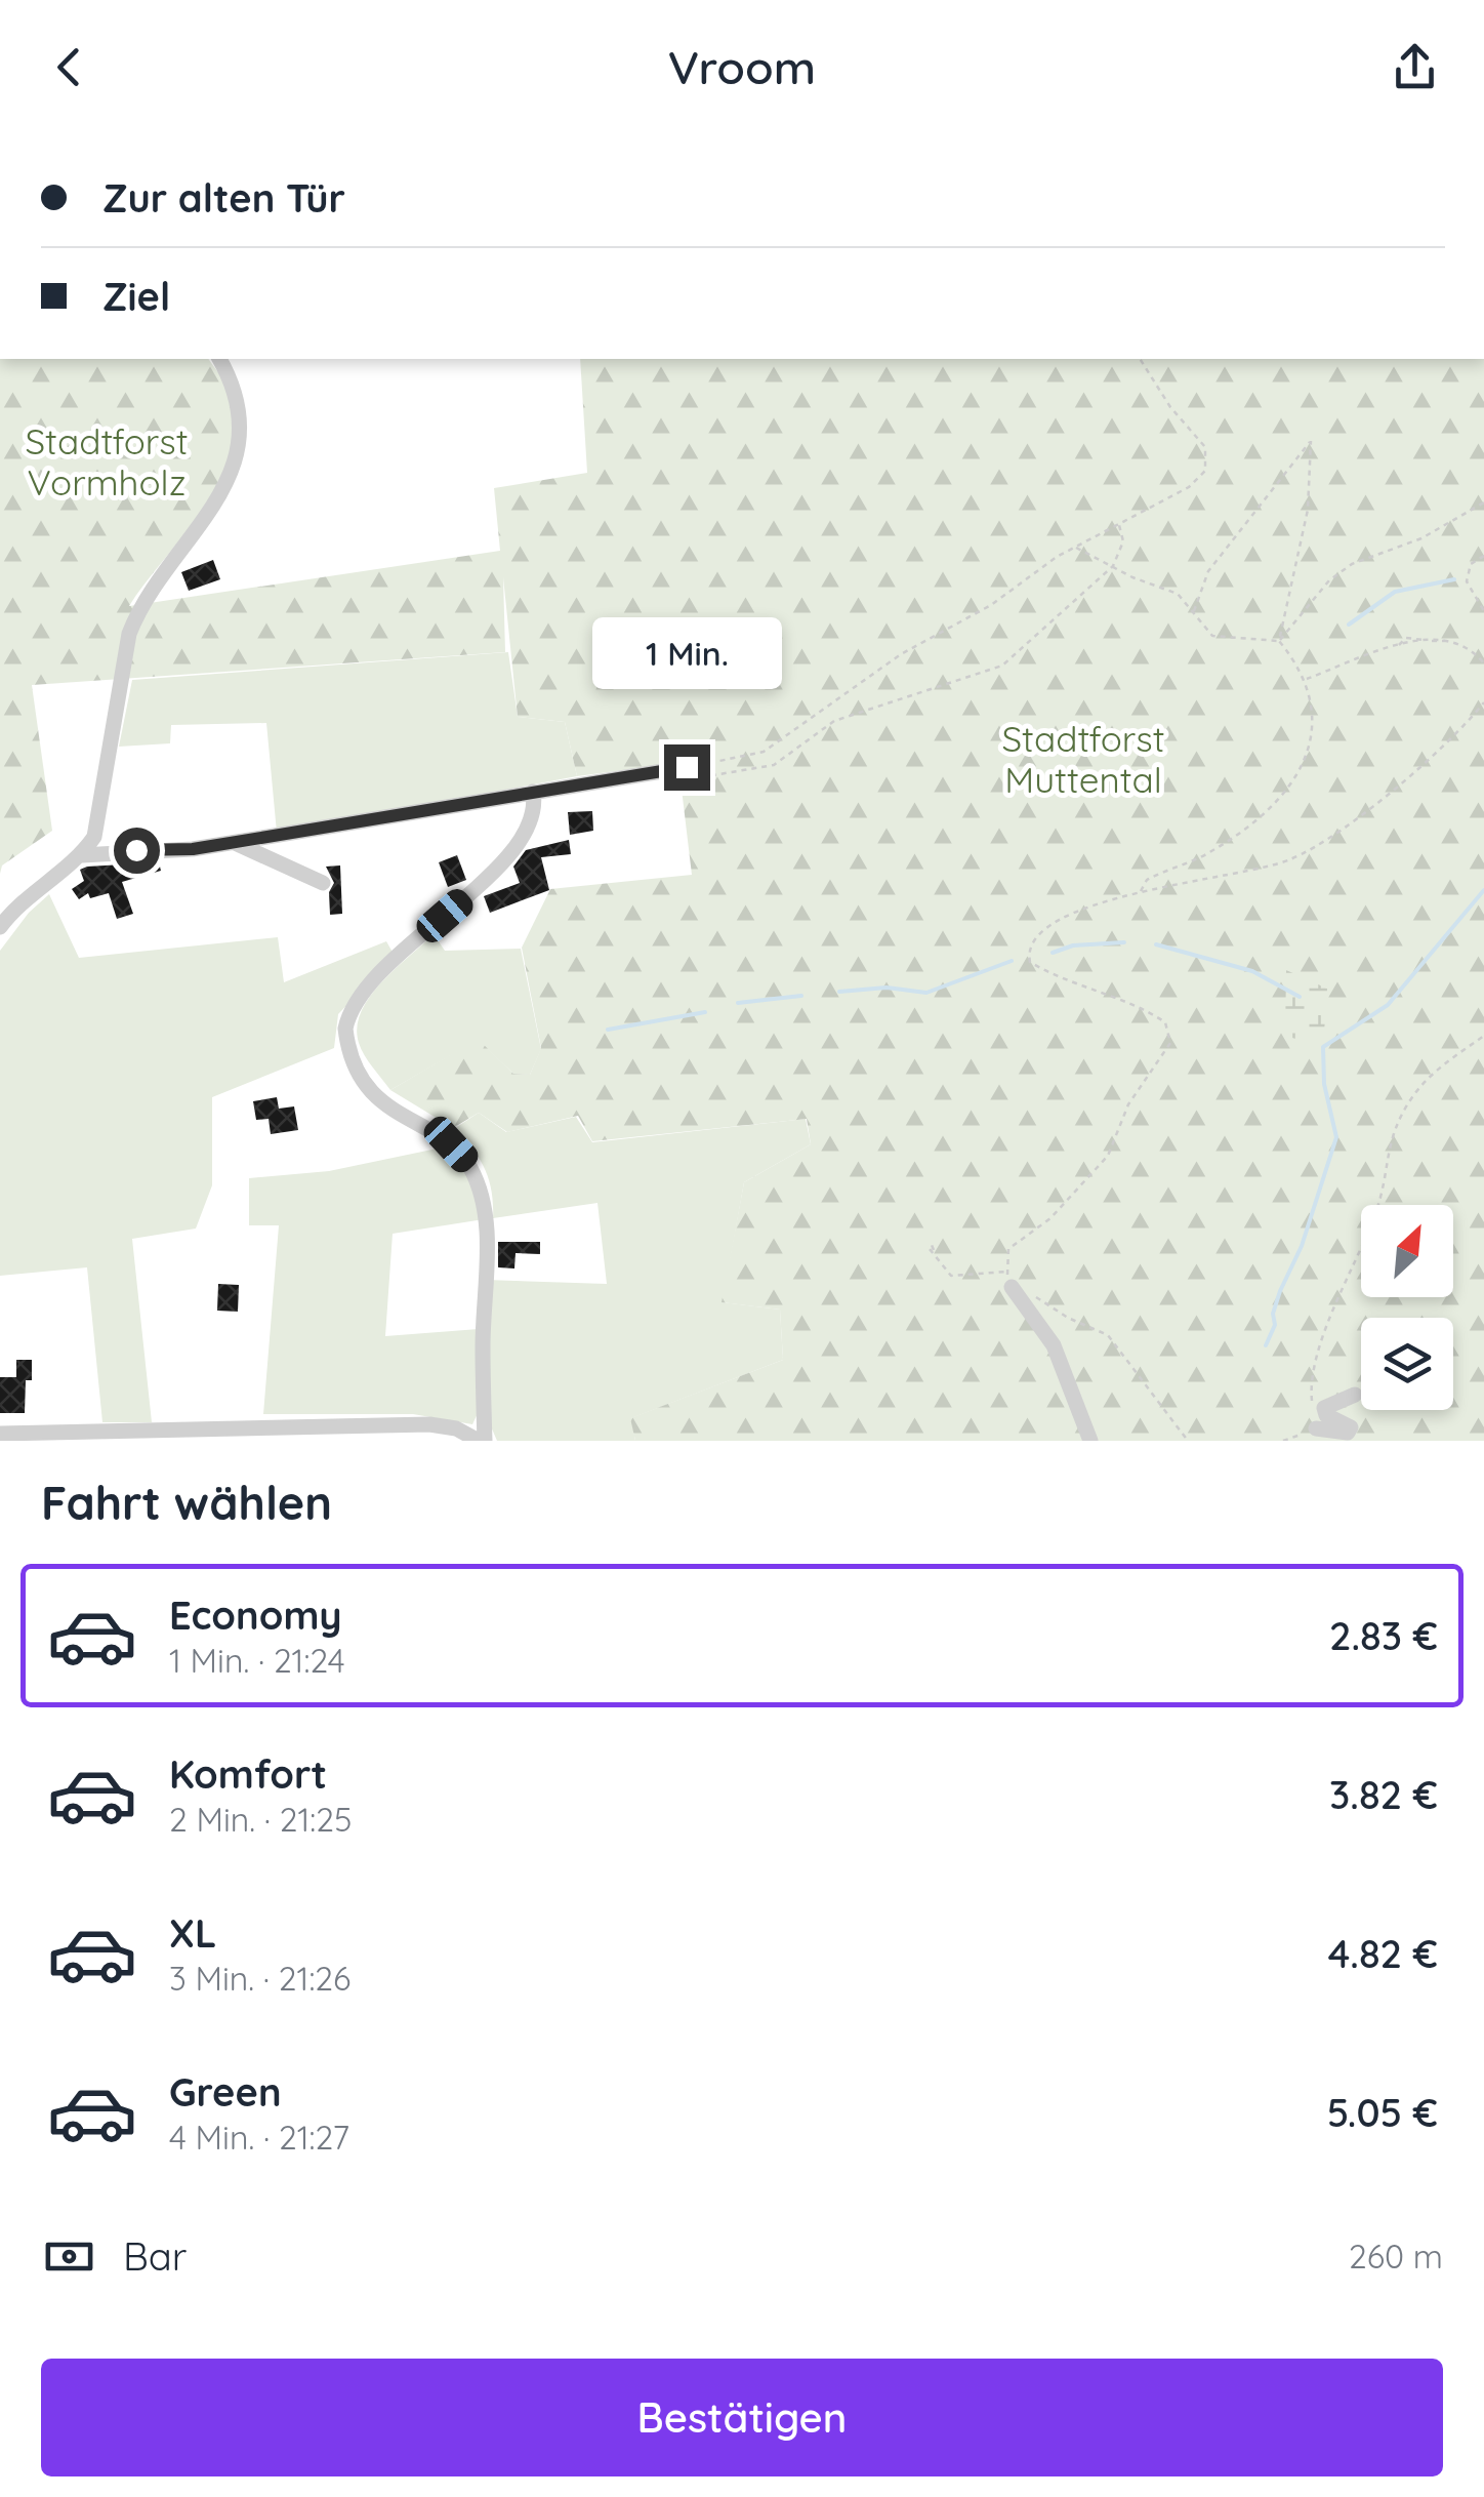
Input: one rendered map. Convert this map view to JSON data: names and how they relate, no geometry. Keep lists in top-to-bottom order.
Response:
{
  "parks": ["Stadtforst Vormholz", "Stadtforst Muttental"],
  "north": "top right",
  "page": {
    "header": "Vroom",
    "banner": ["Zur alten Tür", "Ziel"],
    "bubble": "1 Min.",
    "heading": "Fahrt wählen",
    "list": [
      {
        "name": "Economy",
        "note": "1 Min. · 21:24",
        "value": "2.83 €"
      },
      {
        "name": "Komfort",
        "note": "2 Min. · 21:25",
        "value": "3.82 €"
      },
      {
        "name": "XL",
        "note": "3 Min. · 21:26",
        "value": "4.82 €"
      },
      {
        "name": "Green",
        "note": "4 Min. · 21:27",
        "value": "5.05 €"
      }
    ],
    "pay": ["Bar", "260 m"],
    "buttons": "Bestätigen"
  }
}
